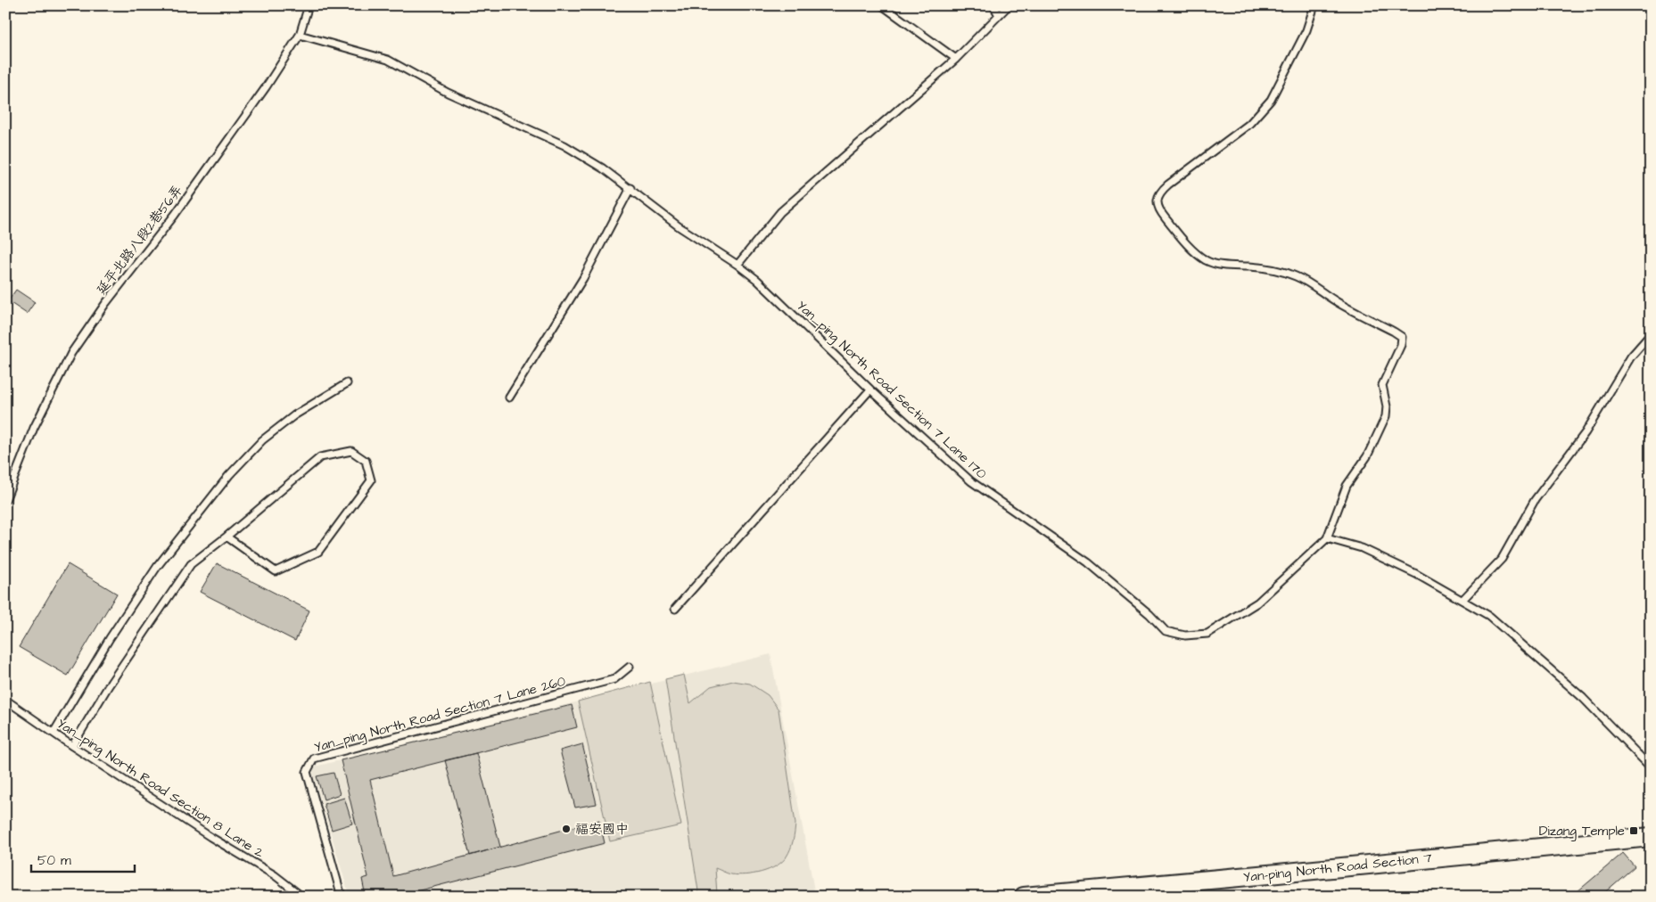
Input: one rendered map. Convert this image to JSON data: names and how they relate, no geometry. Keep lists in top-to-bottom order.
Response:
{
  "streets": {
    "street": ["Yan-ping North Road Section 7"],
    "lane": [
      "延平北路八段2巷56弄",
      "Yan_ping North Road Section 7 Lane 170",
      "Yan_ping North Road Section 7 Lane 260",
      "Yan_ping North Road Section 8 Lane 2"
    ]
  },
  "crossings": [
    ["延平北路八段2巷56弄", "Yan_ping North Road Section 7 Lane 170"]
  ],
  "places": {
    "other": ["福安國中"],
    "transit": ["Dizang Temple"]
  },
  "scale_bar": "50 m"
}
